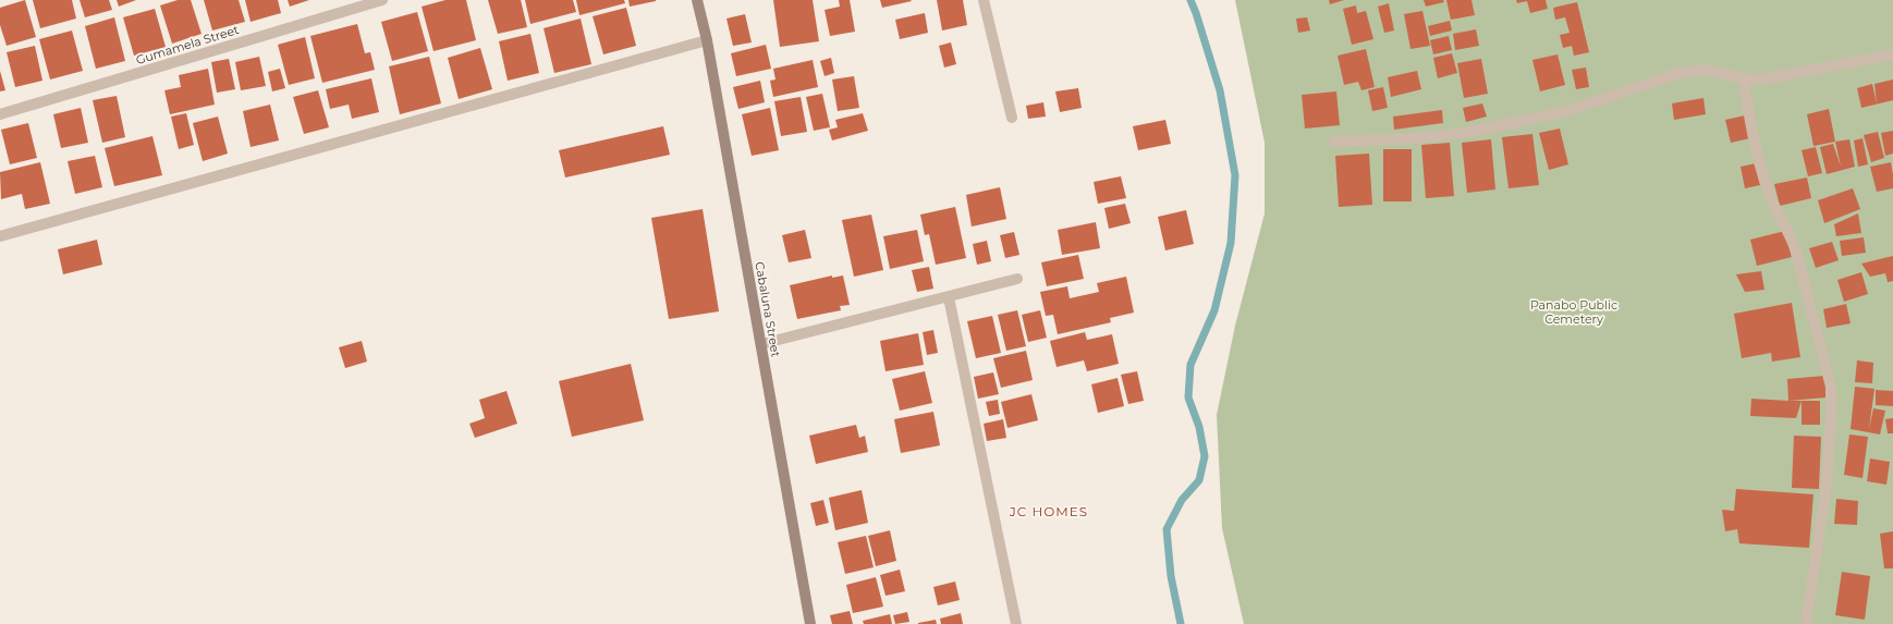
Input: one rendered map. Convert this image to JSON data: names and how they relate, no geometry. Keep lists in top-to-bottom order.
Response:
{
  "streets": {
    "main road": ["Cabaluna Street"],
    "street": ["Gumamela Street"]
  },
  "districts": ["JC HOMES"],
  "parks": ["Panabo Public Cemetery"]
}
